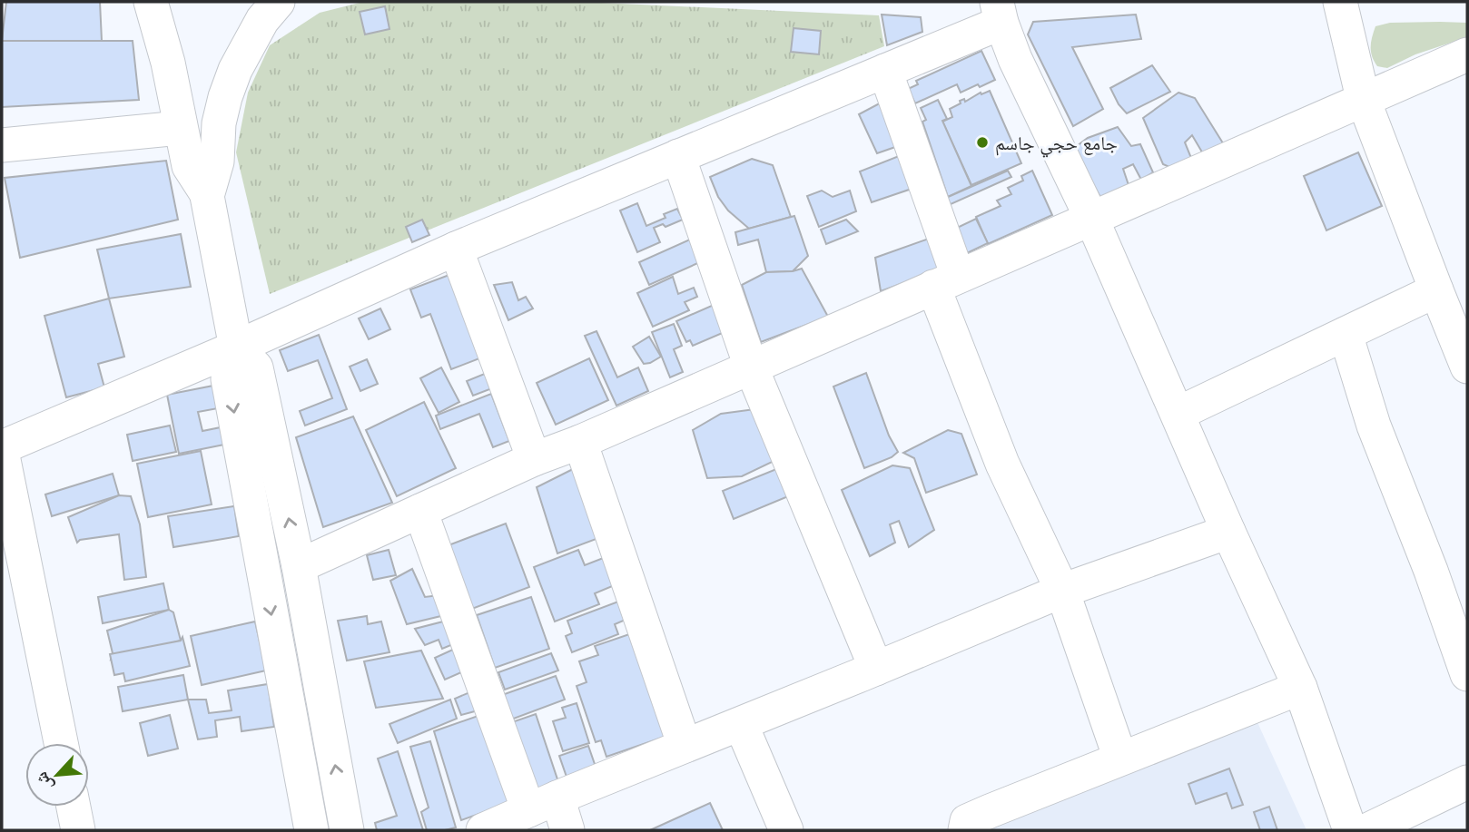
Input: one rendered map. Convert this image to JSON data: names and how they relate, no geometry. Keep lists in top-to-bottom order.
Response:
{
  "places": ["جامع حجي جاسم"],
  "north": "bottom left"
}
